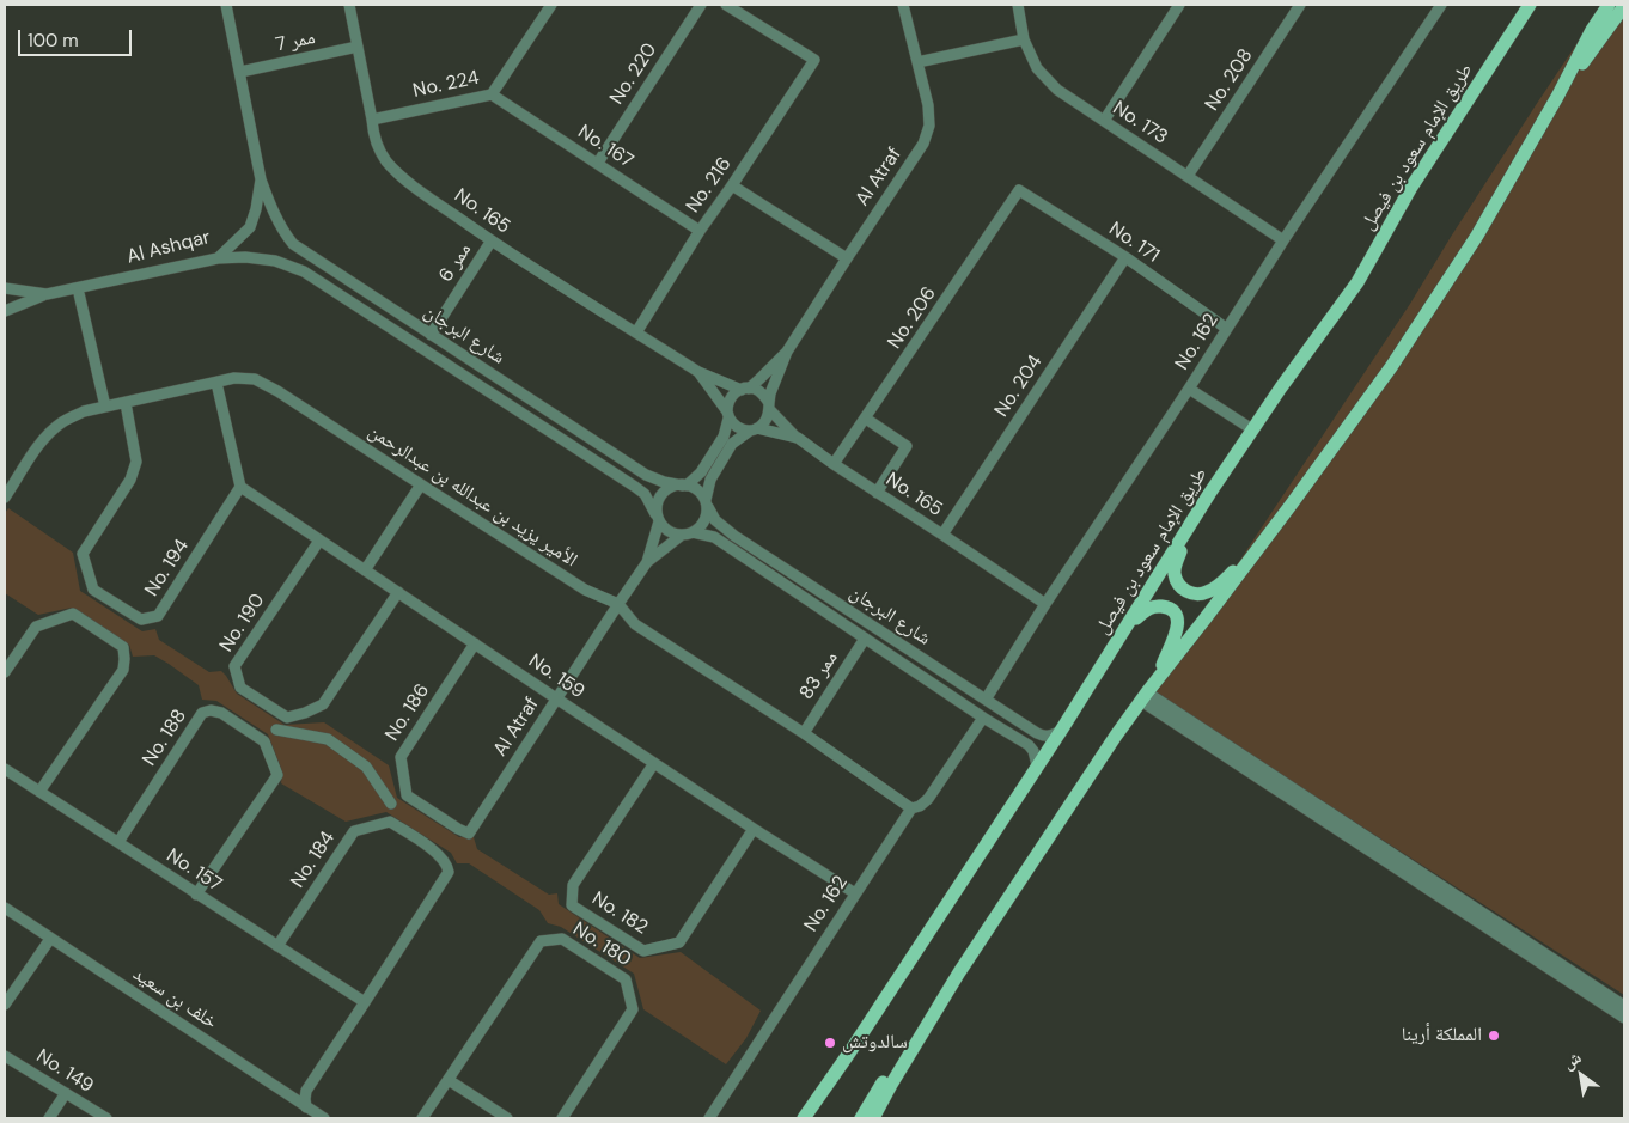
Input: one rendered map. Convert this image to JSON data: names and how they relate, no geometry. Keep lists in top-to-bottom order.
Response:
{
  "streets": {
    "main road": ["طريق الإمام سعود بن فيصل"],
    "street": [
      "ممر 7",
      "No. 220",
      "No. 208",
      "No. 224",
      "No. 173",
      "No. 167",
      "Al Atraf",
      "No. 216",
      "No. 165",
      "No. 171",
      "Al Ashqar",
      "ممر 6",
      "No. 206",
      "شارع البرجان",
      "No. 162",
      "No. 204",
      "الأمير يزيد بن عبدالله بن عبدالرحمن",
      "No. 194",
      "No. 190",
      "ممر 83",
      "No. 159",
      "No. 186",
      "No. 188",
      "No. 184",
      "No. 157",
      "No. 182",
      "No. 180",
      "خلف بن سعيد",
      "No. 149"
    ]
  },
  "crossings": [
    ["ممر 7", "No. 165"],
    ["ممر 7", "Al Ashqar"],
    ["No. 220", "No. 167"],
    ["No. 208", "No. 173"],
    ["No. 224", "No. 167"],
    ["No. 224", "No. 165"],
    ["No. 173", "No. 162"],
    ["No. 167", "No. 216"],
    ["طريق الإمام سعود بن فيصل", "شارع البرجان"],
    ["Al Atraf", "No. 165"],
    ["Al Atraf", "الأمير يزيد بن عبدالله بن عبدالرحمن"],
    ["Al Atraf", "No. 159"],
    ["Al Atraf", "No. 186"],
    ["No. 216", "No. 165"],
    ["No. 165", "ممر 6"],
    ["No. 165", "No. 206"],
    ["No. 165", "No. 162"],
    ["No. 165", "No. 204"],
    ["No. 171", "No. 206"],
    ["No. 171", "No. 162"],
    ["No. 171", "No. 204"],
    ["Al Ashqar", "شارع البرجان"],
    ["ممر 6", "شارع البرجان"],
    ["شارع البرجان", "No. 162"],
    ["شارع البرجان", "ممر 83"],
    ["No. 162", "الأمير يزيد بن عبدالله بن عبدالرحمن"],
    ["No. 162", "No. 159"],
    ["الأمير يزيد بن عبدالله بن عبدالرحمن", "No. 194"],
    ["الأمير يزيد بن عبدالله بن عبدالرحمن", "ممر 83"],
    ["No. 194", "No. 159"],
    ["No. 190", "No. 159"],
    ["No. 159", "No. 186"],
    ["No. 159", "No. 182"],
    ["No. 188", "No. 157"],
    ["No. 184", "No. 157"]
  ],
  "places": ["المملكة أرينا", "سالدوتش"],
  "scale_bar": "100 m",
  "north": "top left"
}
